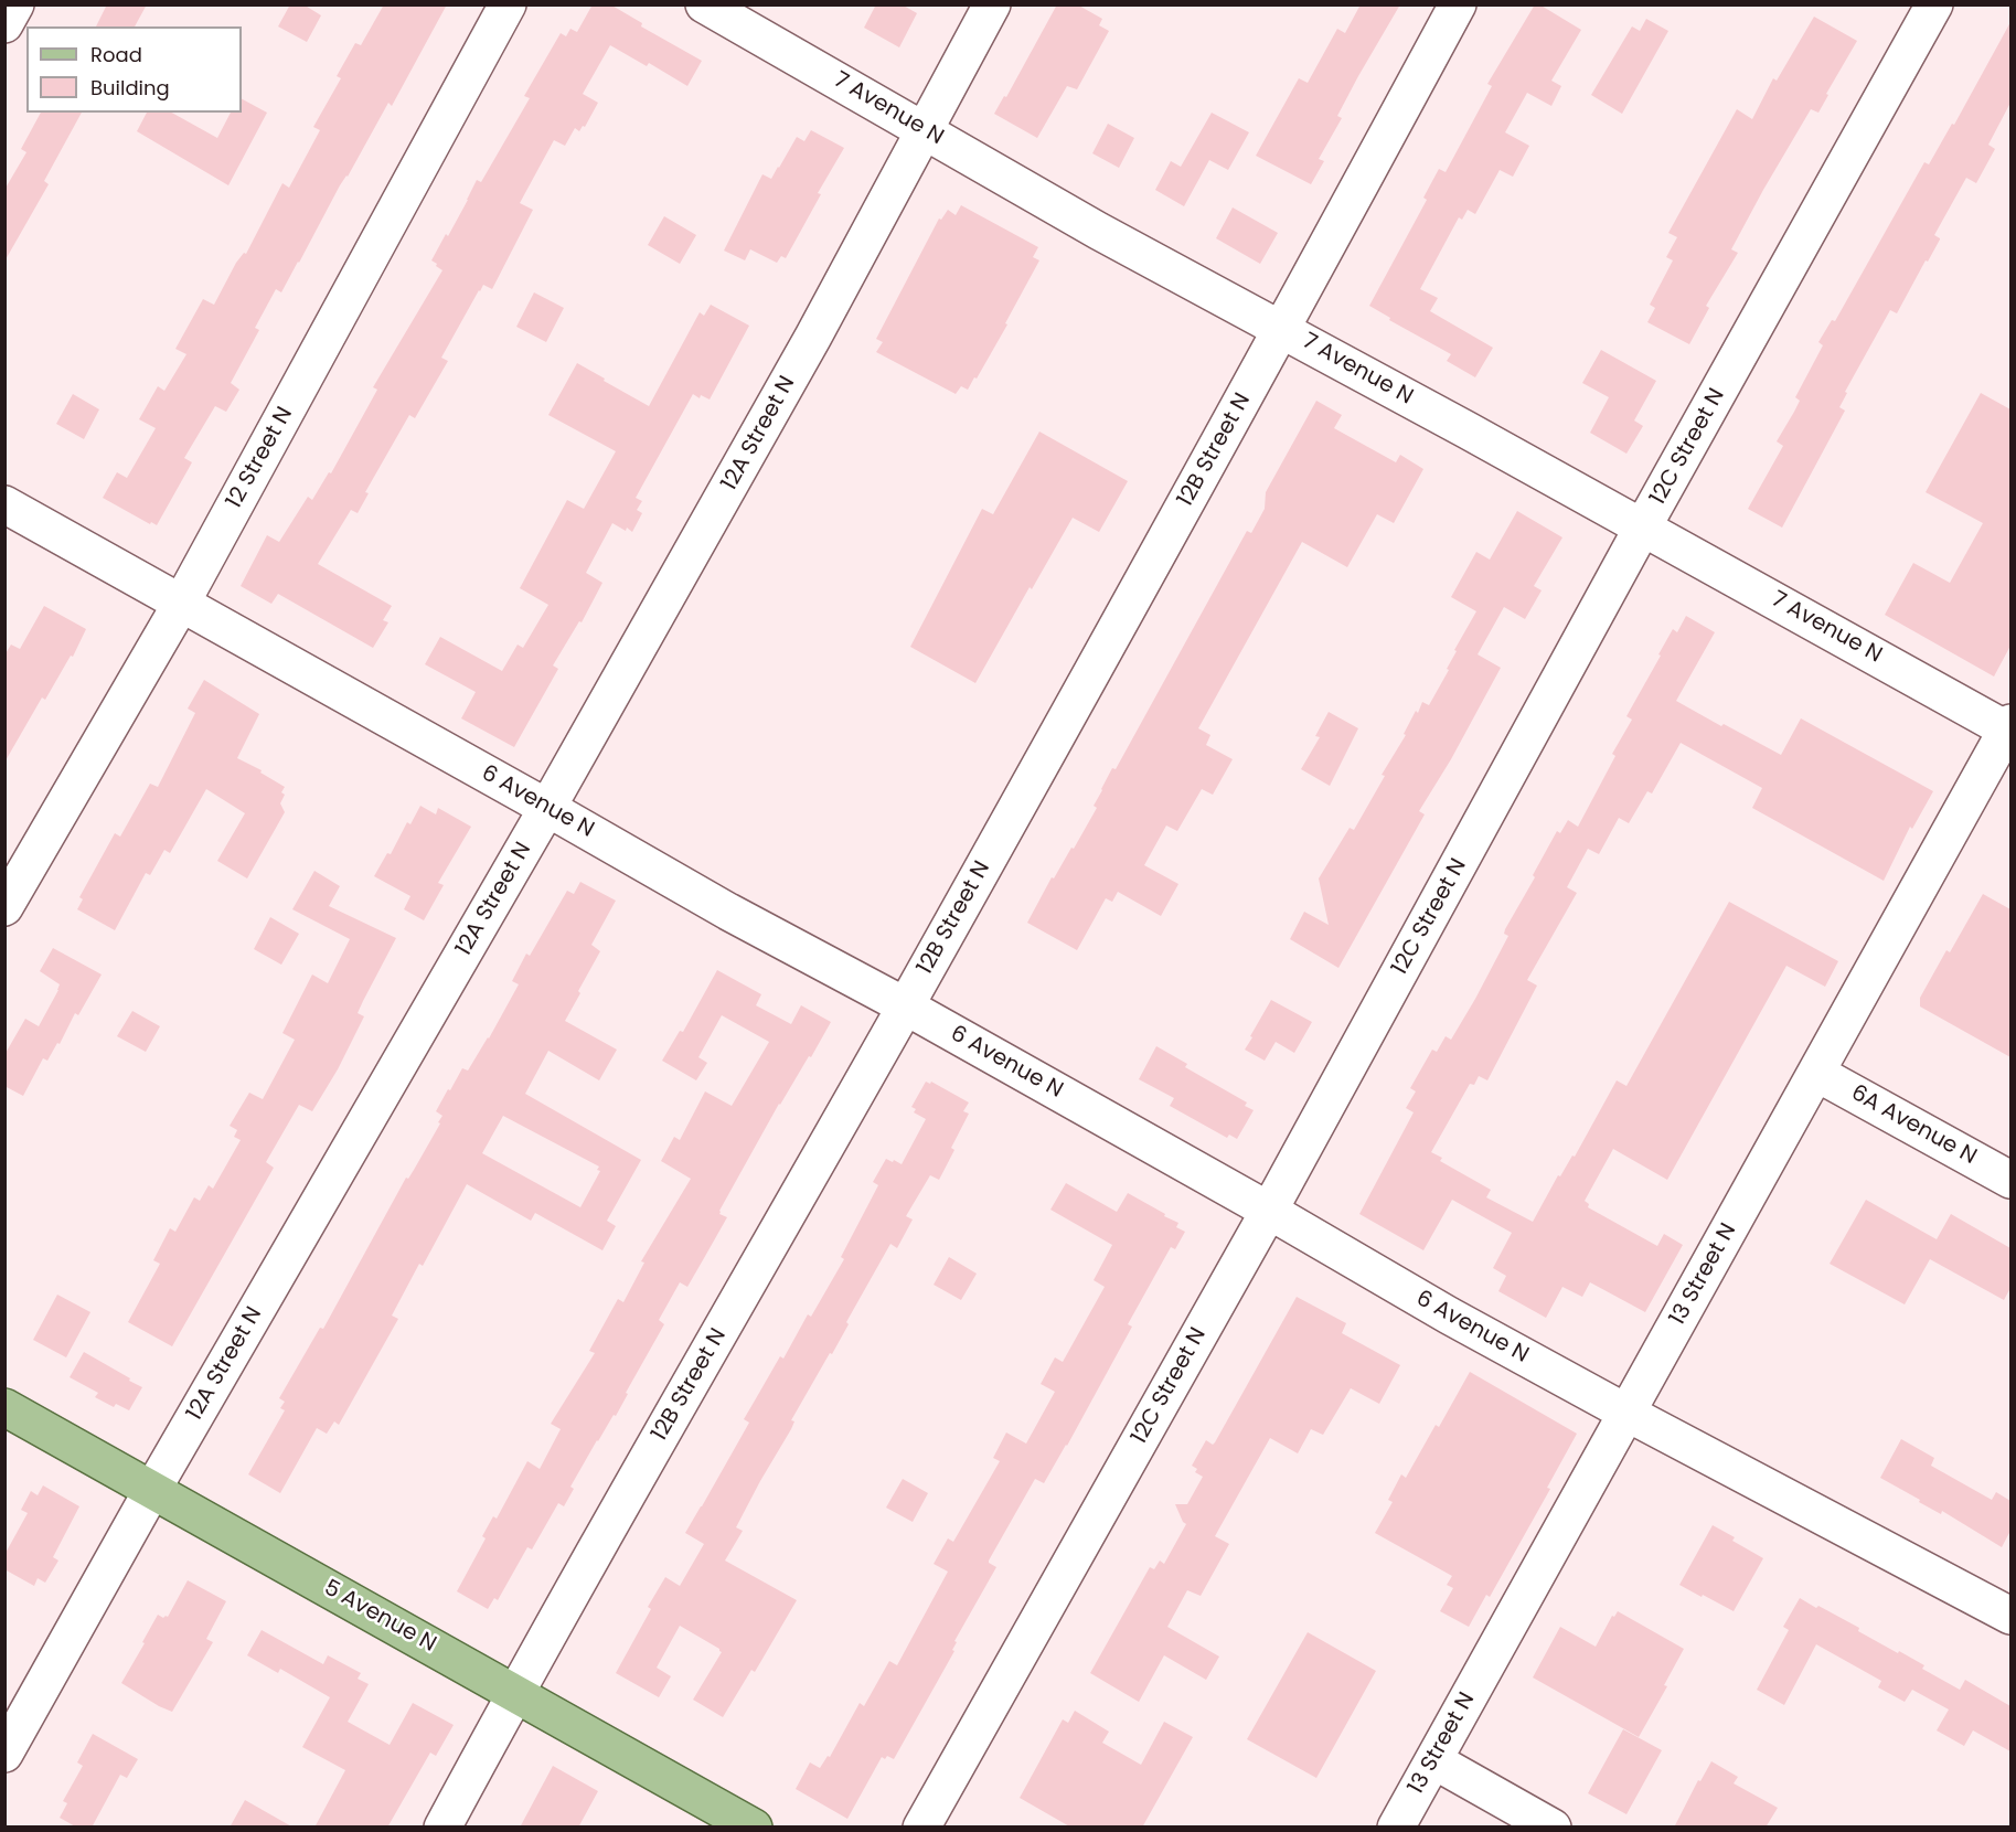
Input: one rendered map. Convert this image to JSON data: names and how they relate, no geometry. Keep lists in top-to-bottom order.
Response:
{
  "streets": {
    "main road": ["5 Avenue N"],
    "street": [
      "7 Avenue N",
      "12A Street N",
      "12C Street N",
      "12B Street N",
      "12 Street N",
      "6 Avenue N",
      "6A Avenue N",
      "13 Street N"
    ]
  },
  "crossings": [
    ["7 Avenue N", "12A Street N"],
    ["7 Avenue N", "12C Street N"],
    ["7 Avenue N", "12B Street N"],
    ["7 Avenue N", "13 Street N"],
    ["12A Street N", "6 Avenue N"],
    ["12A Street N", "5 Avenue N"],
    ["12C Street N", "6 Avenue N"],
    ["12B Street N", "6 Avenue N"],
    ["12B Street N", "5 Avenue N"],
    ["12 Street N", "6 Avenue N"],
    ["6 Avenue N", "13 Street N"],
    ["6A Avenue N", "13 Street N"]
  ],
  "legend": ["Road", "Building"]
}
